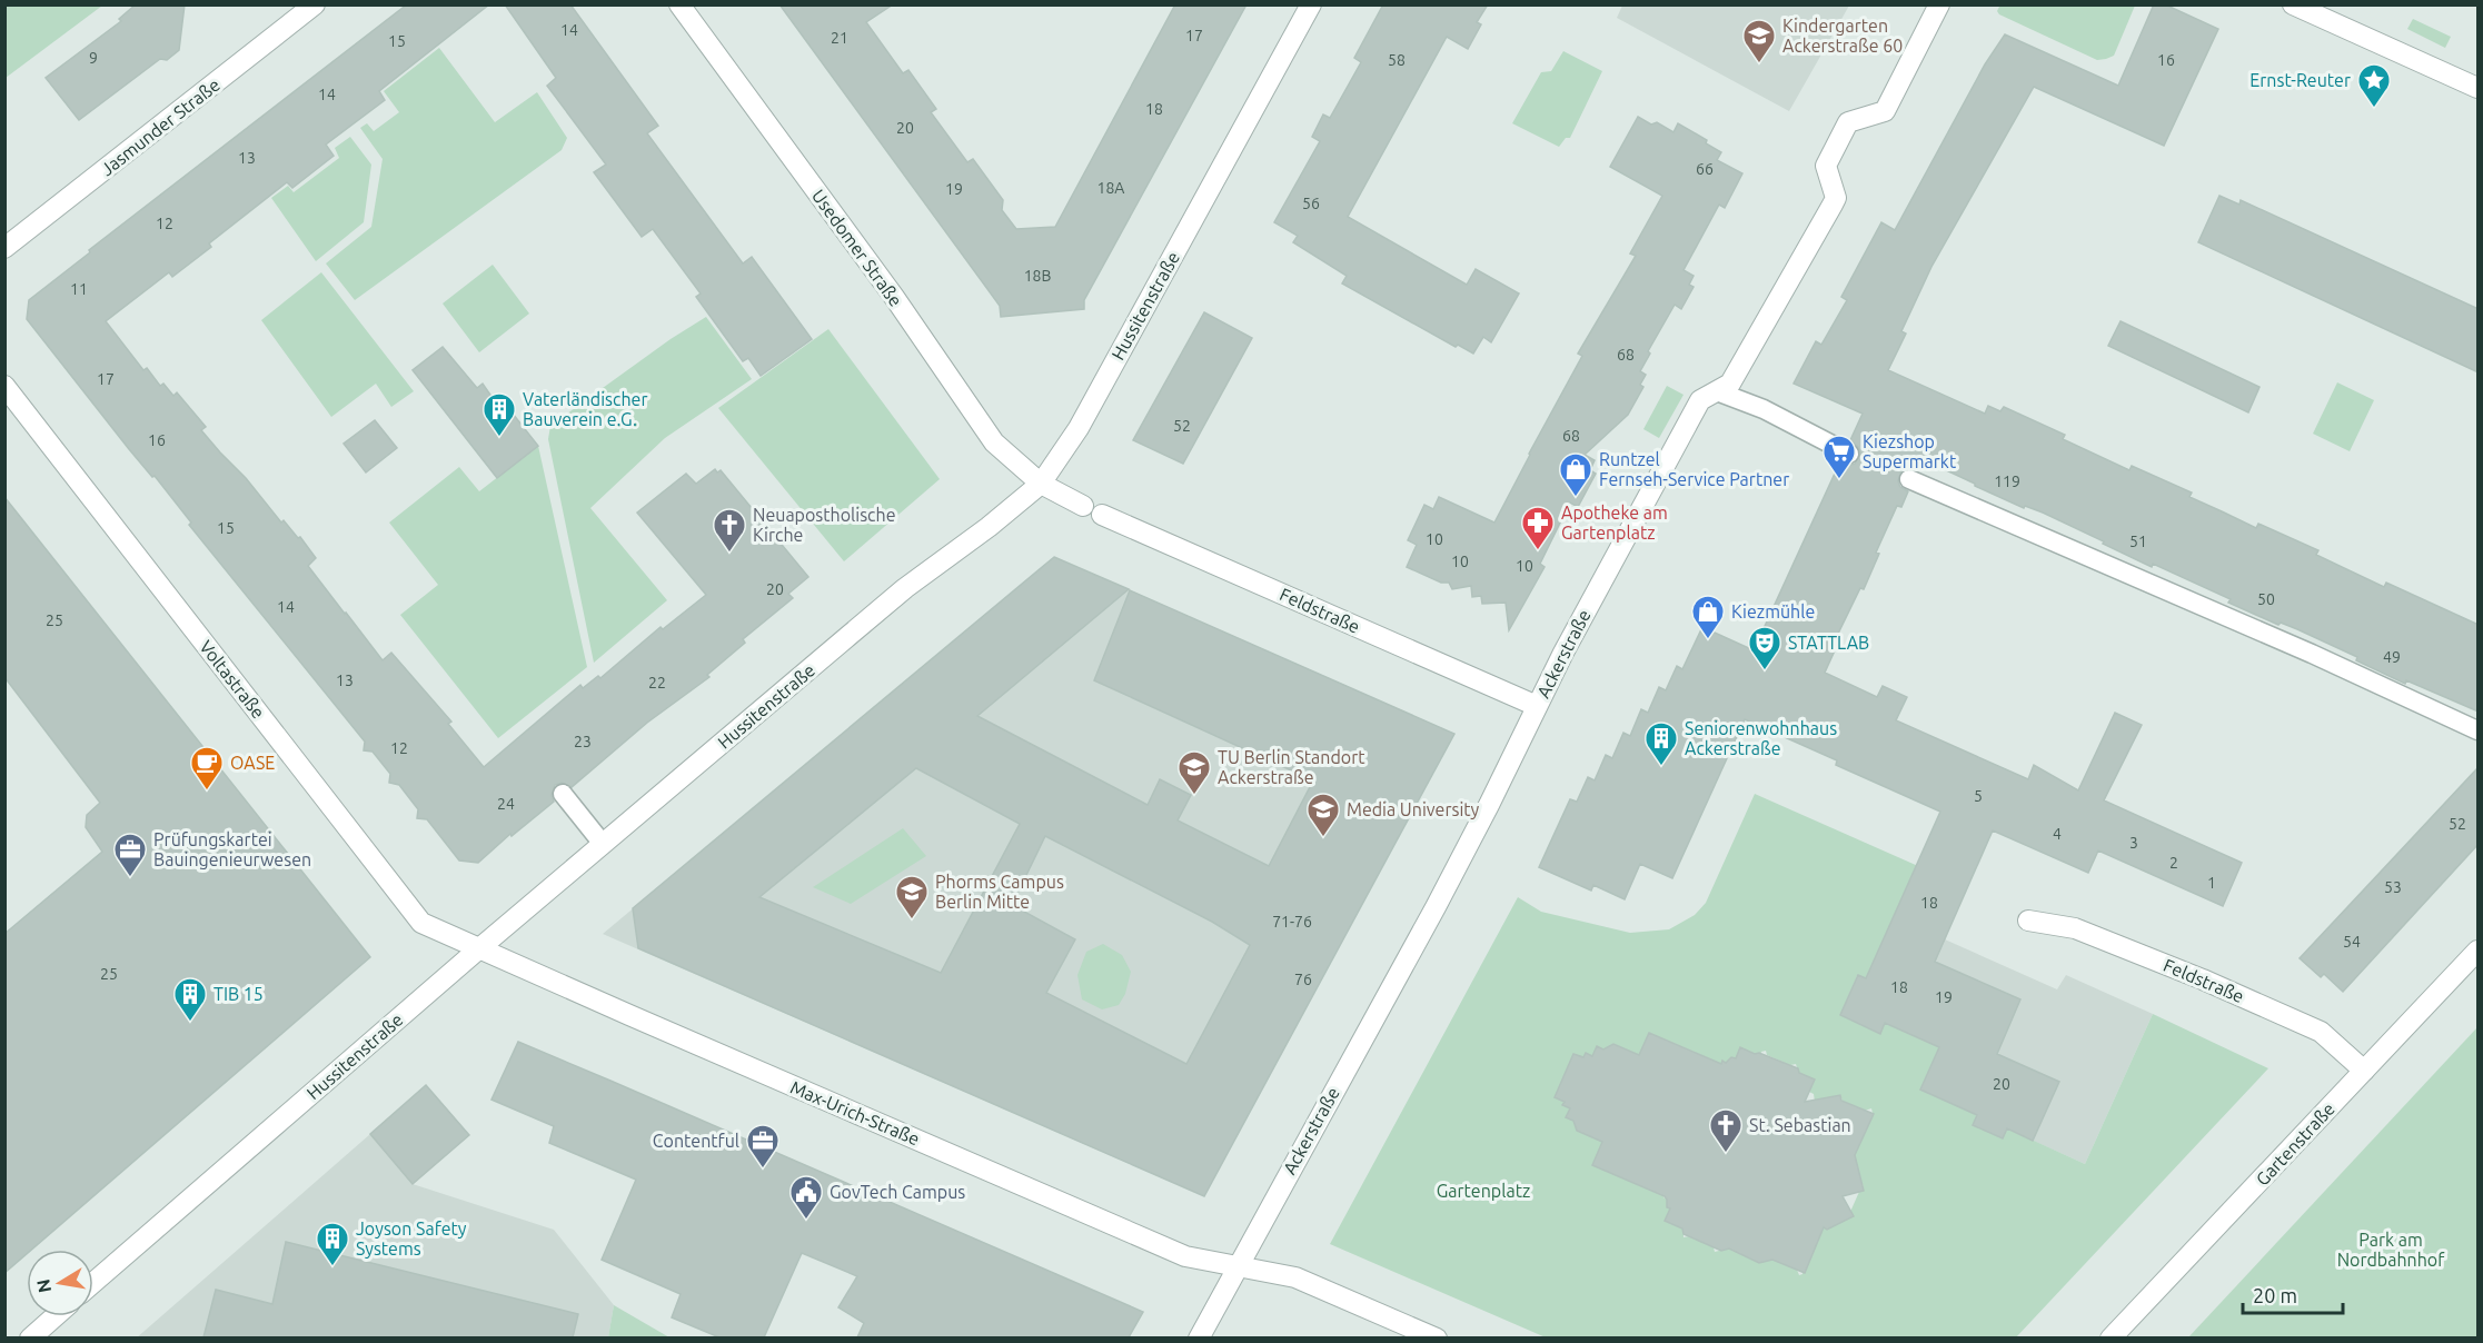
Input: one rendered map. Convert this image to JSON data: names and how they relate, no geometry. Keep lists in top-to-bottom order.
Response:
{
  "streets": {
    "street": [
      "Jasmunder Straße",
      "Usedomer Straße",
      "Hussitenstraße",
      "Feldstraße",
      "Ackerstraße",
      "Voltastraße",
      "Max-Urich-Straße",
      "Gartenstraße"
    ]
  },
  "crossings": [
    ["Usedomer Straße", "Hussitenstraße"],
    ["Hussitenstraße", "Voltastraße"],
    ["Hussitenstraße", "Max-Urich-Straße"],
    ["Feldstraße", "Ackerstraße"],
    ["Feldstraße", "Gartenstraße"],
    ["Ackerstraße", "Max-Urich-Straße"],
    ["Voltastraße", "Max-Urich-Straße"]
  ],
  "parks": ["Gartenplatz", "Park am Nordbahnhof"],
  "places": {
    "school or university": [
      "Kindergarten Ackerstraße 60",
      "TU Berlin Standort Ackerstraße",
      "Media University",
      "Phorms Campus Berlin Mitte"
    ],
    "place": ["Ernst-Reuter"],
    "building": [
      "Vaterländischer Bauverein e.G.",
      "Seniorenwohnhaus Ackerstraße",
      "TIB 15",
      "Joyson Safety Systems"
    ],
    "supermarket": ["Kiezshop Supermarkt"],
    "shop": ["Runtzel Fernseh-Service Partner", "Kiezmühle"],
    "pharmacy": ["Apotheke am Gartenplatz"],
    "church": ["Neuapostholische Kirche", "St. Sebastian"],
    "theatre": ["STATTLAB"],
    "cafe": ["OASE"],
    "office": ["Prüfungskartei Bauingenieurwesen", "Contentful"],
    "public building": ["GovTech Campus"]
  },
  "house_numbers": [
    "14",
    "17",
    "21",
    "15",
    "9",
    "58",
    "16",
    "14",
    "18",
    "20",
    "13",
    "66",
    "18A",
    "19",
    "56",
    "12",
    "18B",
    "11",
    "68",
    "17",
    "52",
    "68",
    "16",
    "119",
    "15",
    "10",
    "51",
    "10",
    "10",
    "20",
    "50",
    "14",
    "25",
    "49",
    "13",
    "22",
    "23",
    "12",
    "5",
    "24",
    "52",
    "4",
    "3",
    "2",
    "1",
    "53",
    "18",
    "71-76",
    "54",
    "25",
    "76",
    "18",
    "19",
    "20"
  ],
  "scale_bar": "20 m",
  "north": "left"
}
